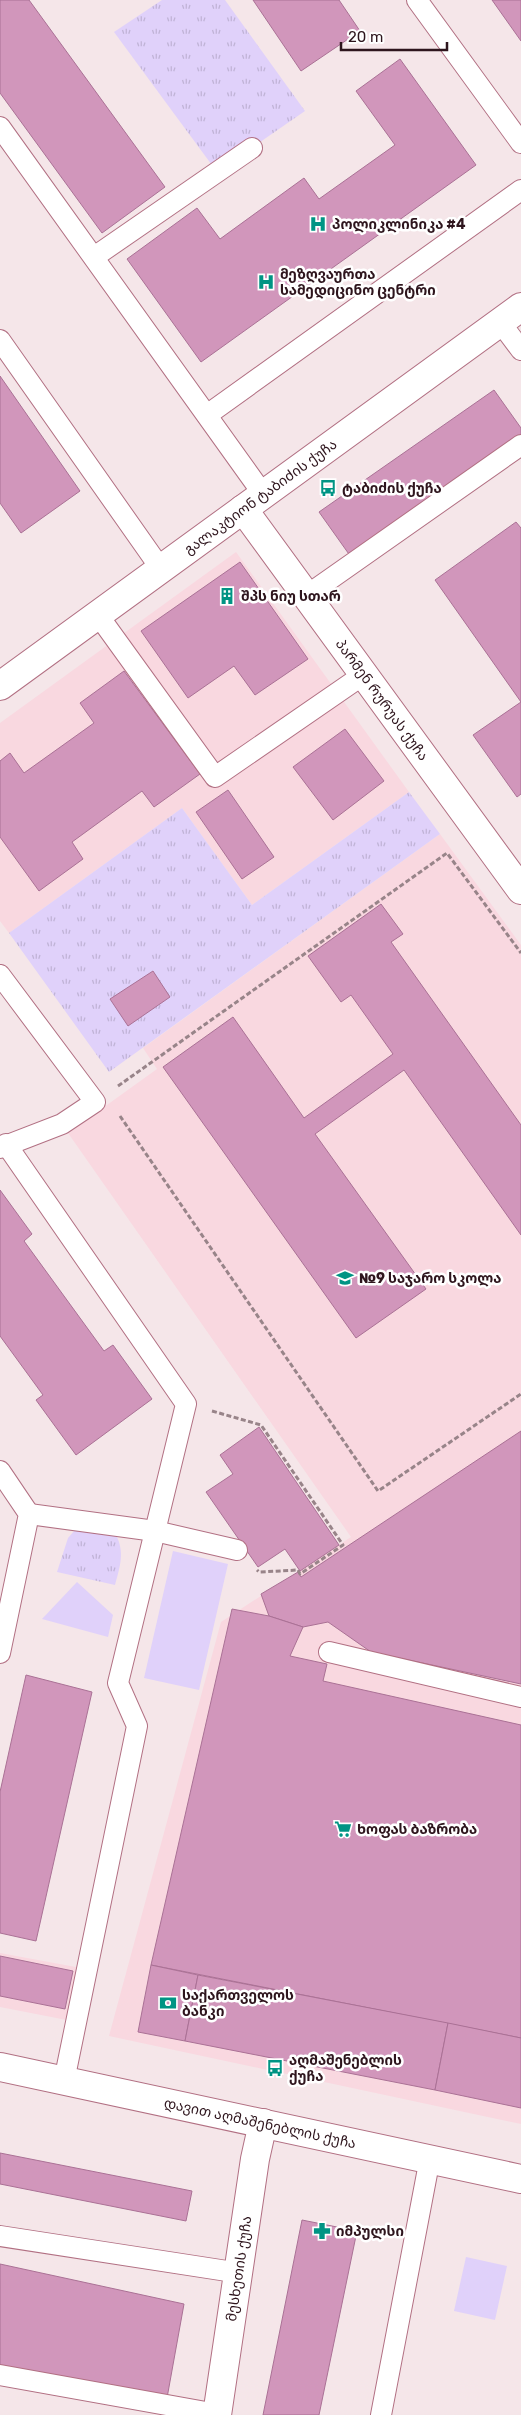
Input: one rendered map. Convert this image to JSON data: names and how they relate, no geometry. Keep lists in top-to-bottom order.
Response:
{
  "streets": {
    "street": [
      "გალაკტიონ ტაბიძის ქუჩა",
      "პარმენ რურუას ქუჩა",
      "დავით აღმაშენებლის ქუჩა",
      "მესხეთის ქუჩა"
    ]
  },
  "crossings": [
    ["გალაკტიონ ტაბიძის ქუჩა", "პარმენ რურუას ქუჩა"],
    ["დავით აღმაშენებლის ქუჩა", "მესხეთის ქუჩა"]
  ],
  "places": {
    "hospital": ["პოლიკლინიკა #4", "მეზღვაურთა სამედიცინო ცენტრი"],
    "bus stop": ["ტაბიძის ქუჩა", "აღმაშენებლის ქუჩა"],
    "building": ["შპს ნიუ სთარ"],
    "school or university": ["№9 საჯარო სკოლა"],
    "supermarket": ["Ხოფას Ბაზრობა"],
    "bank": ["საქართველოს ბანკი"],
    "pharmacy": ["იმპულსი"]
  },
  "scale_bar": "20 m"
}
